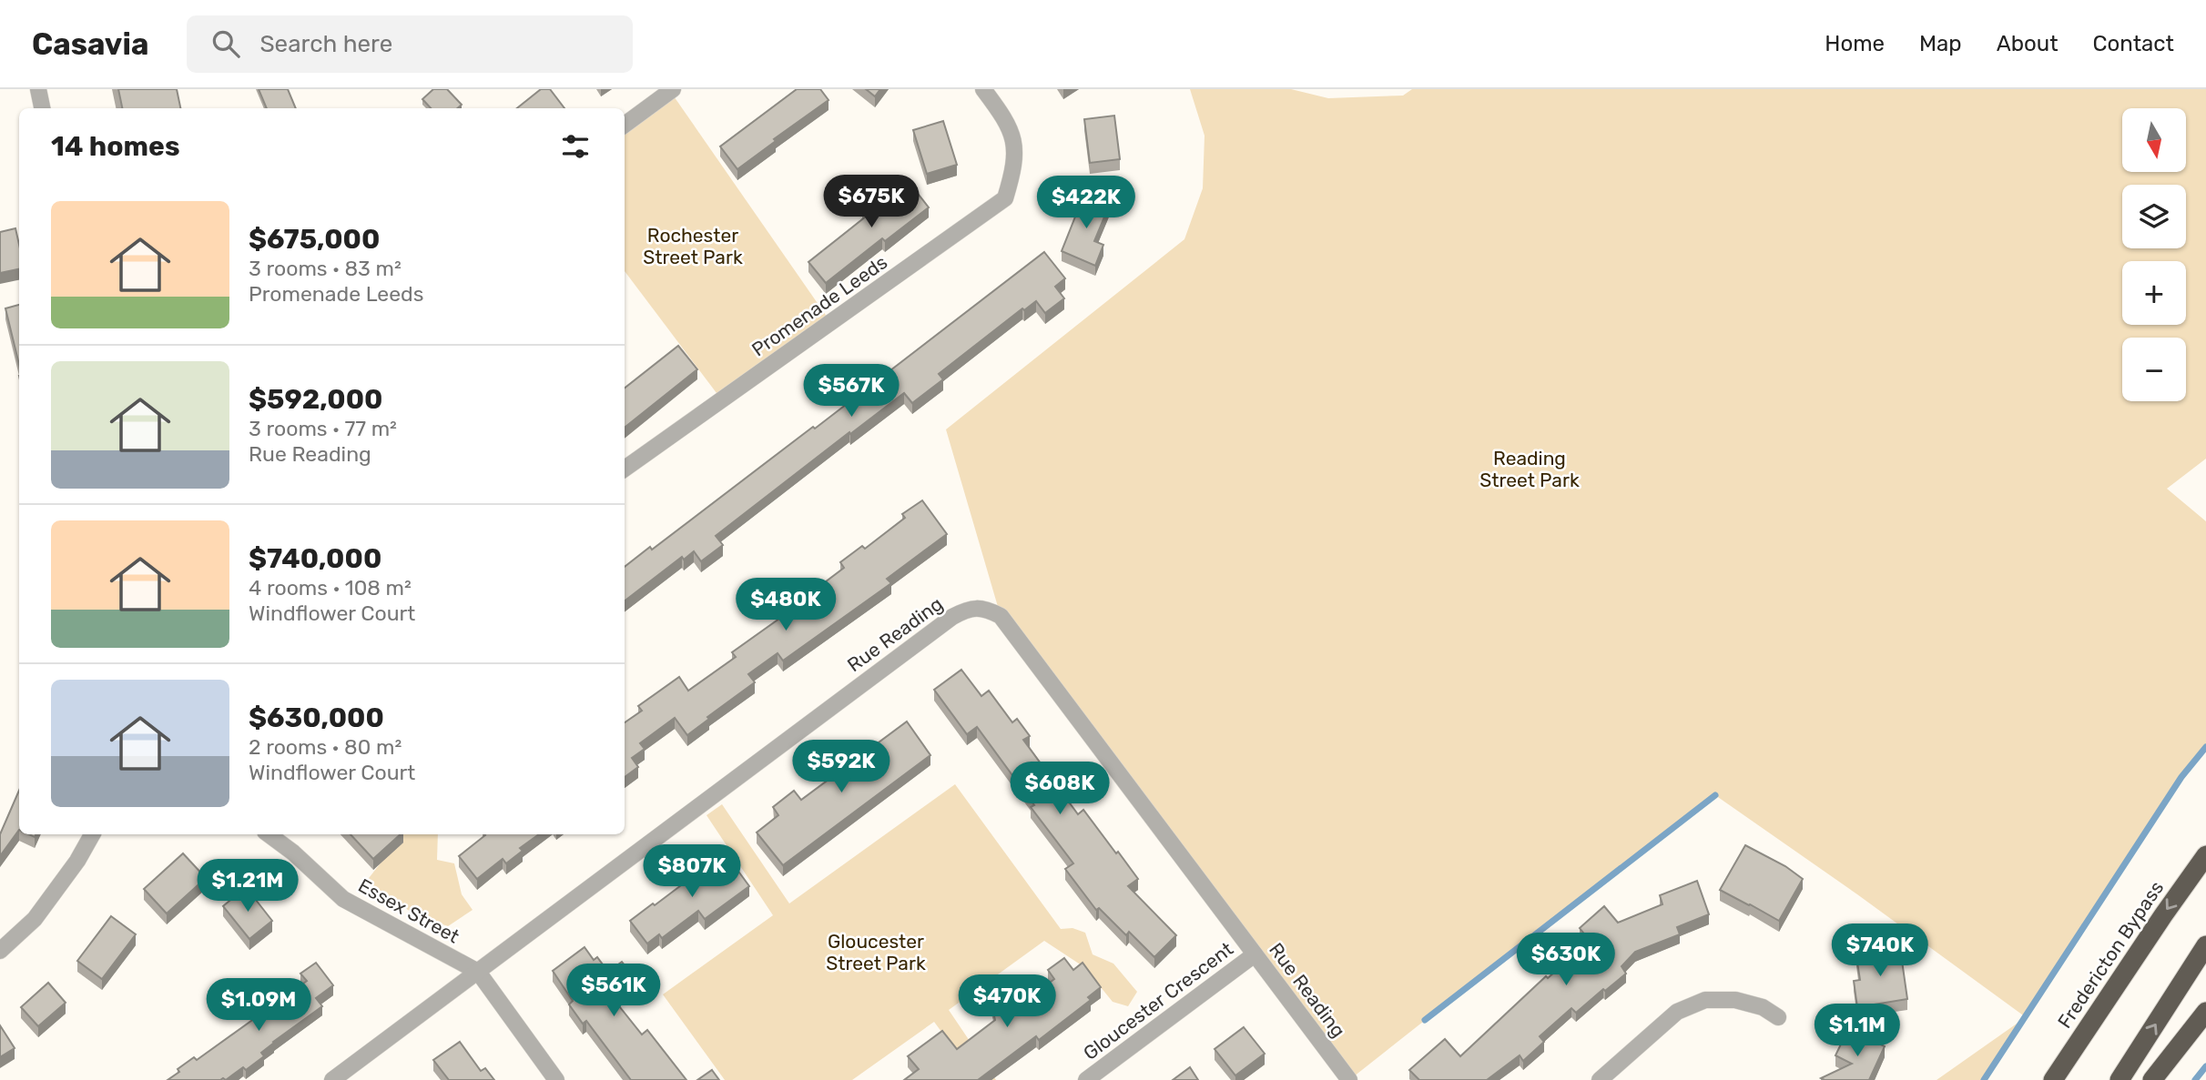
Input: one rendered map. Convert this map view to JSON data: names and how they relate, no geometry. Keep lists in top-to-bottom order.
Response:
{
  "streets": {
    "highway": ["Fredericton Bypass"],
    "street": [
      "Promenade Leeds",
      "Rue Reading",
      "Essex Street",
      "Gloucester Crescent"
    ]
  },
  "crossings": [
    ["Rue Reading", "Essex Street"],
    ["Rue Reading", "Gloucester Crescent"]
  ],
  "parks": ["Rochester Street Park", "Reading Street Park", "Gloucester Street Park"],
  "north": "bottom",
  "page": {
    "header": "Casavia",
    "search": "Search here",
    "nav": [
      "Home",
      "Map",
      "About",
      "Contact"
    ],
    "map_buttons": ["+", "−"],
    "heading": "14 homes",
    "price": [
      "$675K",
      "$422K",
      "$567K",
      "$480K",
      "$592K",
      "$608K",
      "$807K",
      "$1.21M",
      "$740K",
      "$630K",
      "$561K",
      "$470K",
      "$1.09M",
      "$1.1M"
    ],
    "list": [
      {
        "name": "$675,000",
        "note": "3 rooms · 83 m² · Promenade Leeds"
      },
      {
        "name": "$592,000",
        "note": "3 rooms · 77 m² · Rue Reading"
      },
      {
        "name": "$740,000",
        "note": "4 rooms · 108 m² · Windflower Court"
      },
      {
        "name": "$630,000",
        "note": "2 rooms · 80 m² · Windflower Court"
      }
    ]
  }
}
